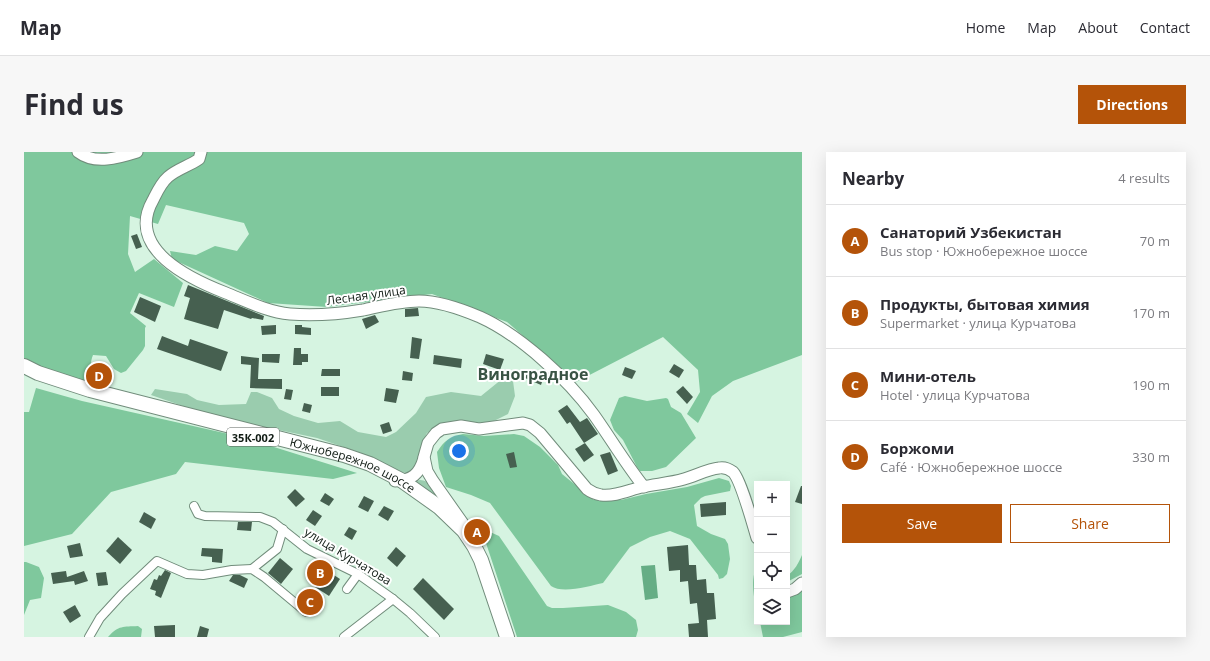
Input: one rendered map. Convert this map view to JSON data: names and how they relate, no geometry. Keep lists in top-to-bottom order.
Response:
{
  "streets": {
    "highway": ["35К-002", "Южнобережное шоссе"],
    "street": ["Лесная улица", "улица Курчатова"]
  },
  "districts": ["Виноградное"],
  "page": {
    "header": "Map",
    "nav": [
      "Home",
      "Map",
      "About",
      "Contact"
    ],
    "title": "Find us",
    "buttons": [
      "Directions",
      ["Save", "Share"]
    ],
    "heading": ["Nearby", "4 results"],
    "list": [
      {
        "mark": "A",
        "name": "Санаторий Узбекистан",
        "note": "Bus stop · Южнобережное шоссе",
        "value": "70 m"
      },
      {
        "mark": "B",
        "name": "Продукты, бытовая химия",
        "note": "Supermarket · улица Курчатова",
        "value": "170 m"
      },
      {
        "mark": "C",
        "name": "Мини-отель",
        "note": "Hotel · улица Курчатова",
        "value": "190 m"
      },
      {
        "mark": "D",
        "name": "Боржоми",
        "note": "Café · Южнобережное шоссе",
        "value": "330 m"
      }
    ],
    "pins": [
      "D",
      "A",
      "B",
      "C"
    ],
    "map_buttons": ["+", "−"]
  }
}
